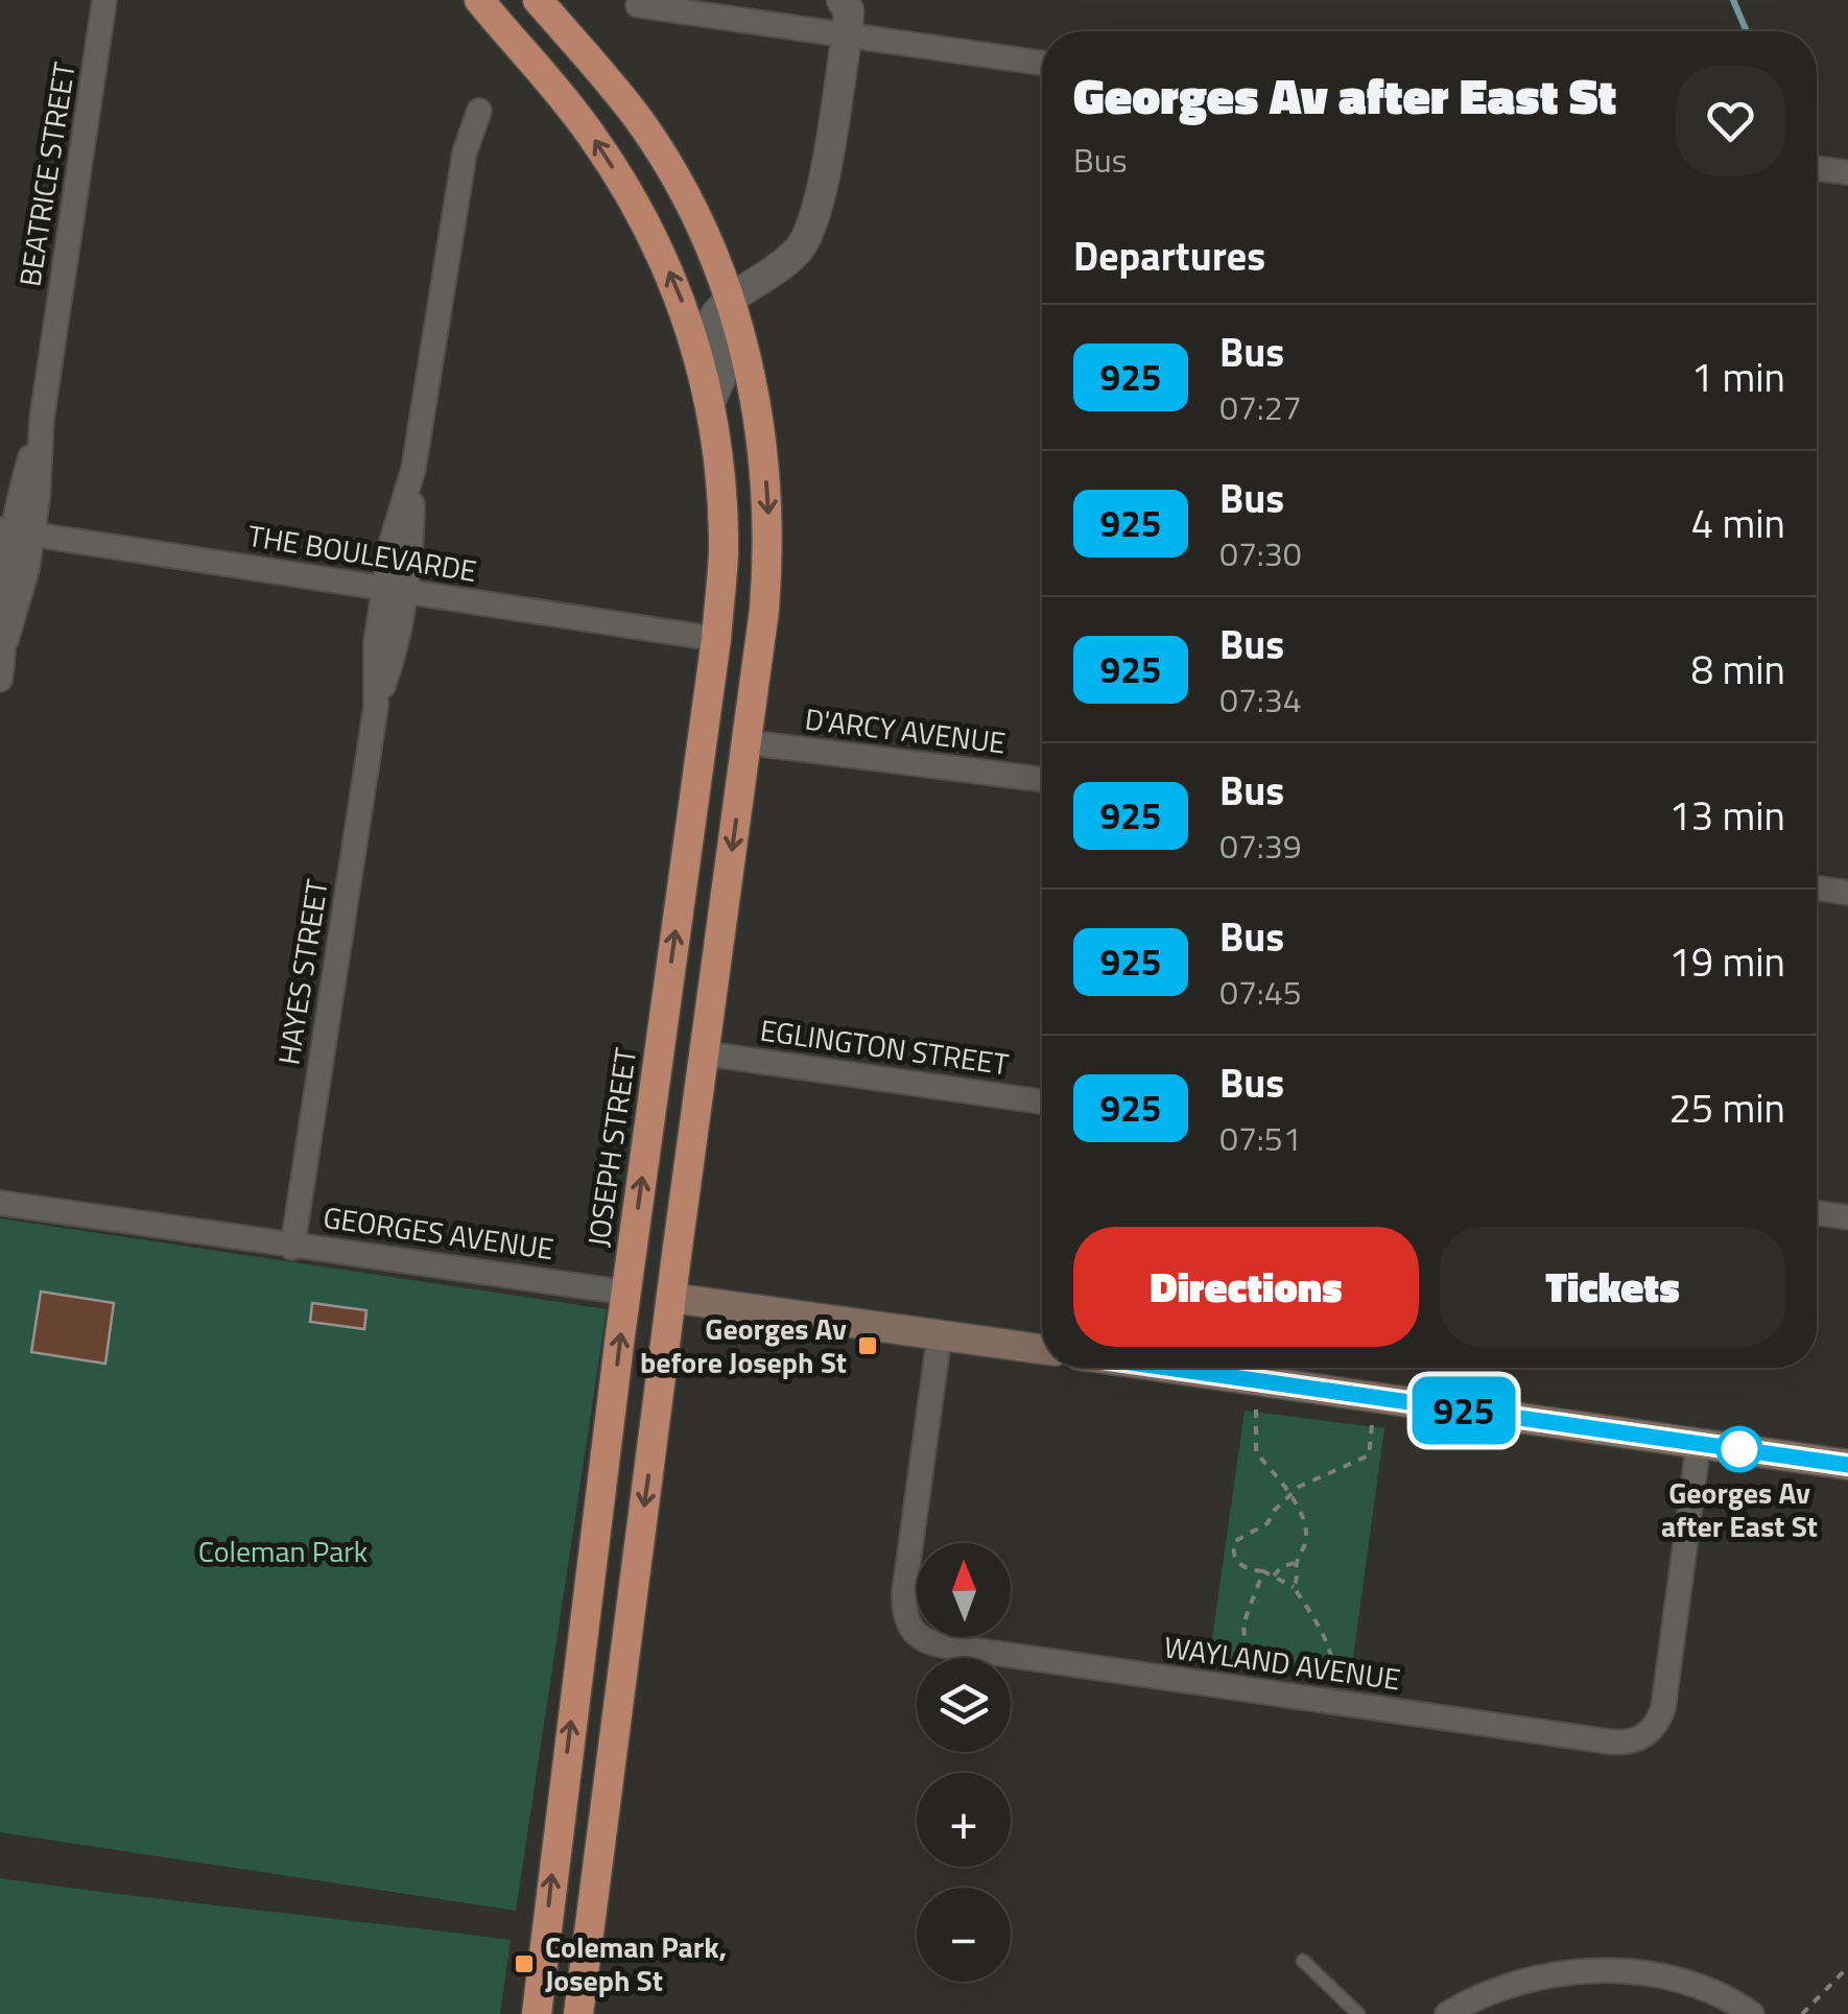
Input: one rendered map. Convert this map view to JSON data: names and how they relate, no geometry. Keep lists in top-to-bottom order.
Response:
{
  "streets": {
    "highway": ["JOSEPH STREET", "GEORGES AVENUE"],
    "street": [
      "BEATRICE STREET",
      "THE BOULEVARDE",
      "D'ARCY AVENUE",
      "HAYES STREET",
      "EGLINGTON STREET",
      "WAYLAND AVENUE"
    ]
  },
  "crossings": [
    ["BEATRICE STREET", "THE BOULEVARDE"],
    ["THE BOULEVARDE", "HAYES STREET"],
    ["THE BOULEVARDE", "JOSEPH STREET"],
    ["HAYES STREET", "GEORGES AVENUE"],
    ["JOSEPH STREET", "GEORGES AVENUE"],
    ["GEORGES AVENUE", "WAYLAND AVENUE"]
  ],
  "one_way": ["JOSEPH STREET"],
  "parks": ["Coleman Park"],
  "places": {
    "transit": ["Georges Av before Joseph St", "Coleman Park, Joseph St"],
    "other": ["Georges Av after East St"]
  },
  "lines": ["bus line 925"],
  "north": "top",
  "page": {
    "on_map": "925",
    "heading": [
      ["Georges Av after East St", "Bus"],
      "Departures"
    ],
    "list": [
      {
        "mark": "925",
        "name": "Bus",
        "note": "07:27",
        "value": "1 min"
      },
      {
        "mark": "925",
        "name": "Bus",
        "note": "07:30",
        "value": "4 min"
      },
      {
        "mark": "925",
        "name": "Bus",
        "note": "07:34",
        "value": "8 min"
      },
      {
        "mark": "925",
        "name": "Bus",
        "note": "07:39",
        "value": "13 min"
      },
      {
        "mark": "925",
        "name": "Bus",
        "note": "07:45",
        "value": "19 min"
      },
      {
        "mark": "925",
        "name": "Bus",
        "note": "07:51",
        "value": "25 min"
      }
    ],
    "buttons": ["Directions", "Tickets"],
    "map_buttons": ["+", "−"]
  }
}
